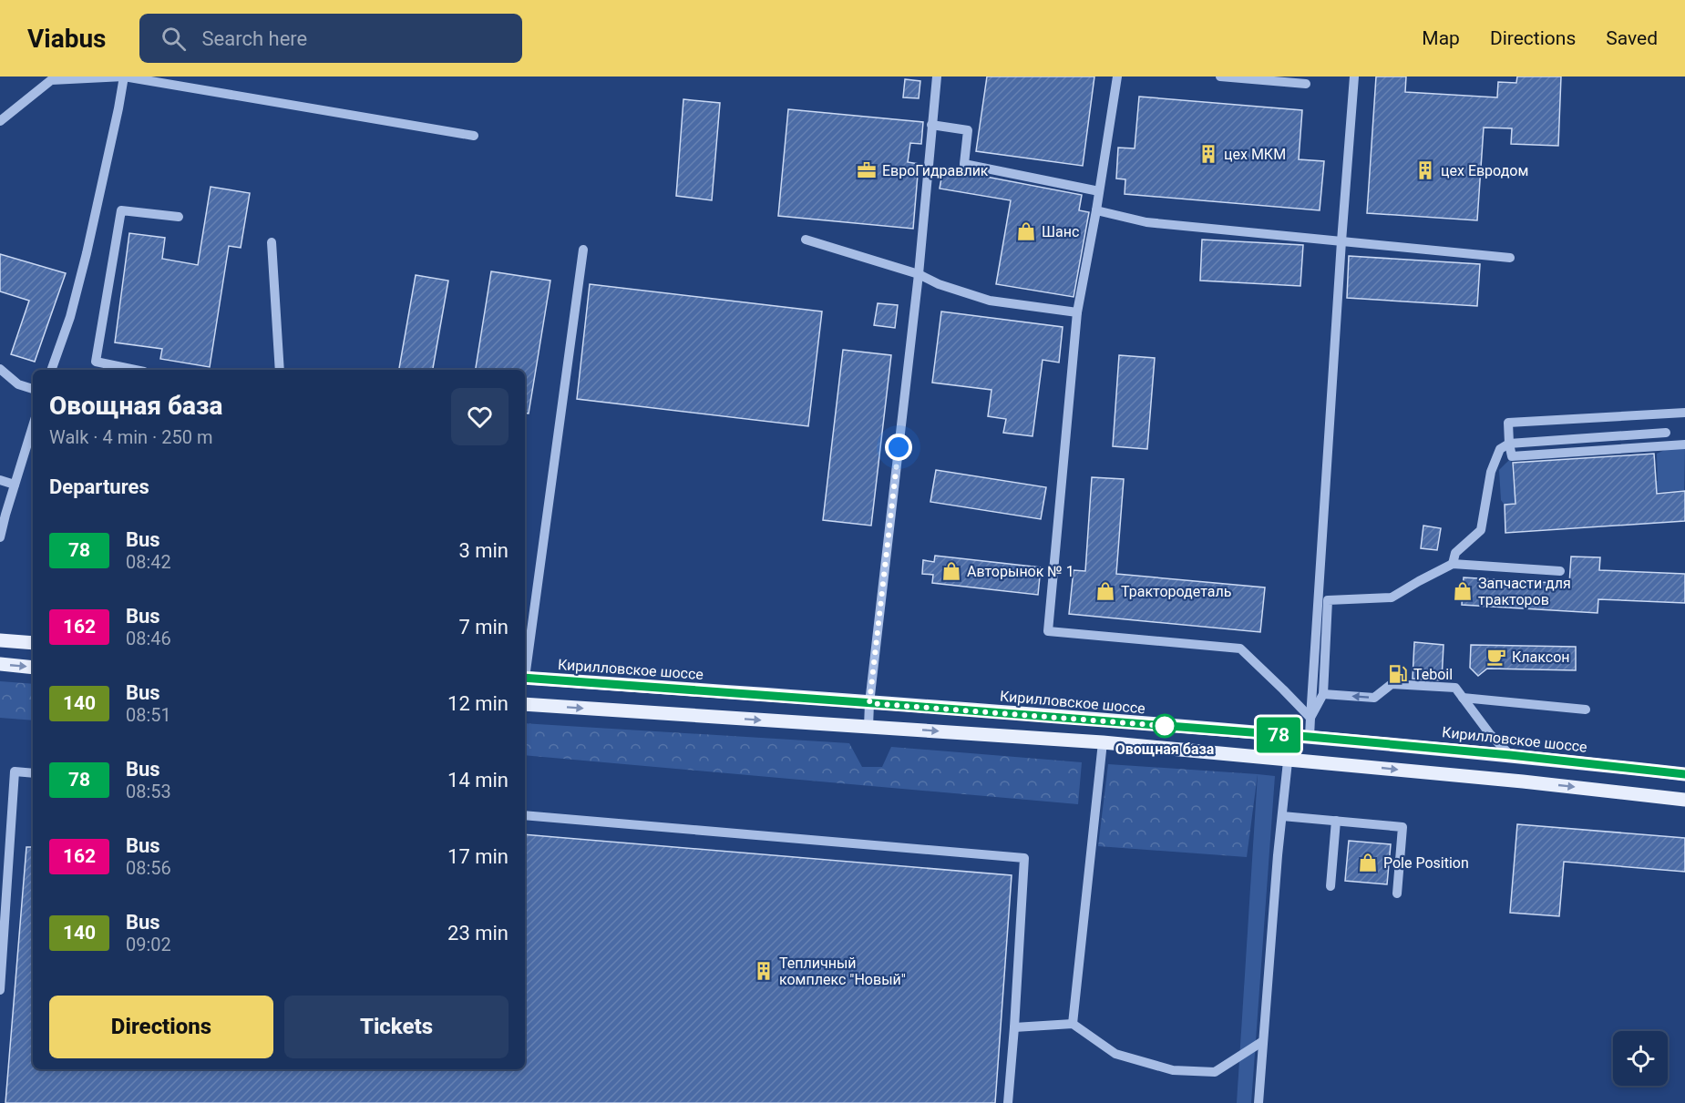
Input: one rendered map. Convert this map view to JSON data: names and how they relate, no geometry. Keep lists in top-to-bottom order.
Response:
{
  "streets": {
    "main road": ["Кирилловское шоссе"]
  },
  "places": {
    "building": ["цех МКМ", "цех Евродом", "Тепличный комплекс \"Новый\""],
    "office": ["ЕвроГидравлик"],
    "shop": [
      "Шанс",
      "Авторынок № 1",
      "Трактородеталь",
      "Запчасти для тракторов",
      "Pole Position"
    ],
    "cafe": ["Клаксон"],
    "fuel station": ["Teboil"],
    "other": ["Овощная база"]
  },
  "lines": ["bus line 78"],
  "page": {
    "header": "Viabus",
    "search": "Search here",
    "nav": ["Map", "Directions", "Saved"],
    "on_map": "78",
    "heading": [
      ["Овощная база", "Walk · 4 min · 250 m"],
      "Departures"
    ],
    "list": [
      {
        "mark": "78",
        "name": "Bus",
        "note": "08:42",
        "value": "3 min"
      },
      {
        "mark": "162",
        "name": "Bus",
        "note": "08:46",
        "value": "7 min"
      },
      {
        "mark": "140",
        "name": "Bus",
        "note": "08:51",
        "value": "12 min"
      },
      {
        "mark": "78",
        "name": "Bus",
        "note": "08:53",
        "value": "14 min"
      },
      {
        "mark": "162",
        "name": "Bus",
        "note": "08:56",
        "value": "17 min"
      },
      {
        "mark": "140",
        "name": "Bus",
        "note": "09:02",
        "value": "23 min"
      }
    ],
    "buttons": ["Directions", "Tickets"]
  }
}
